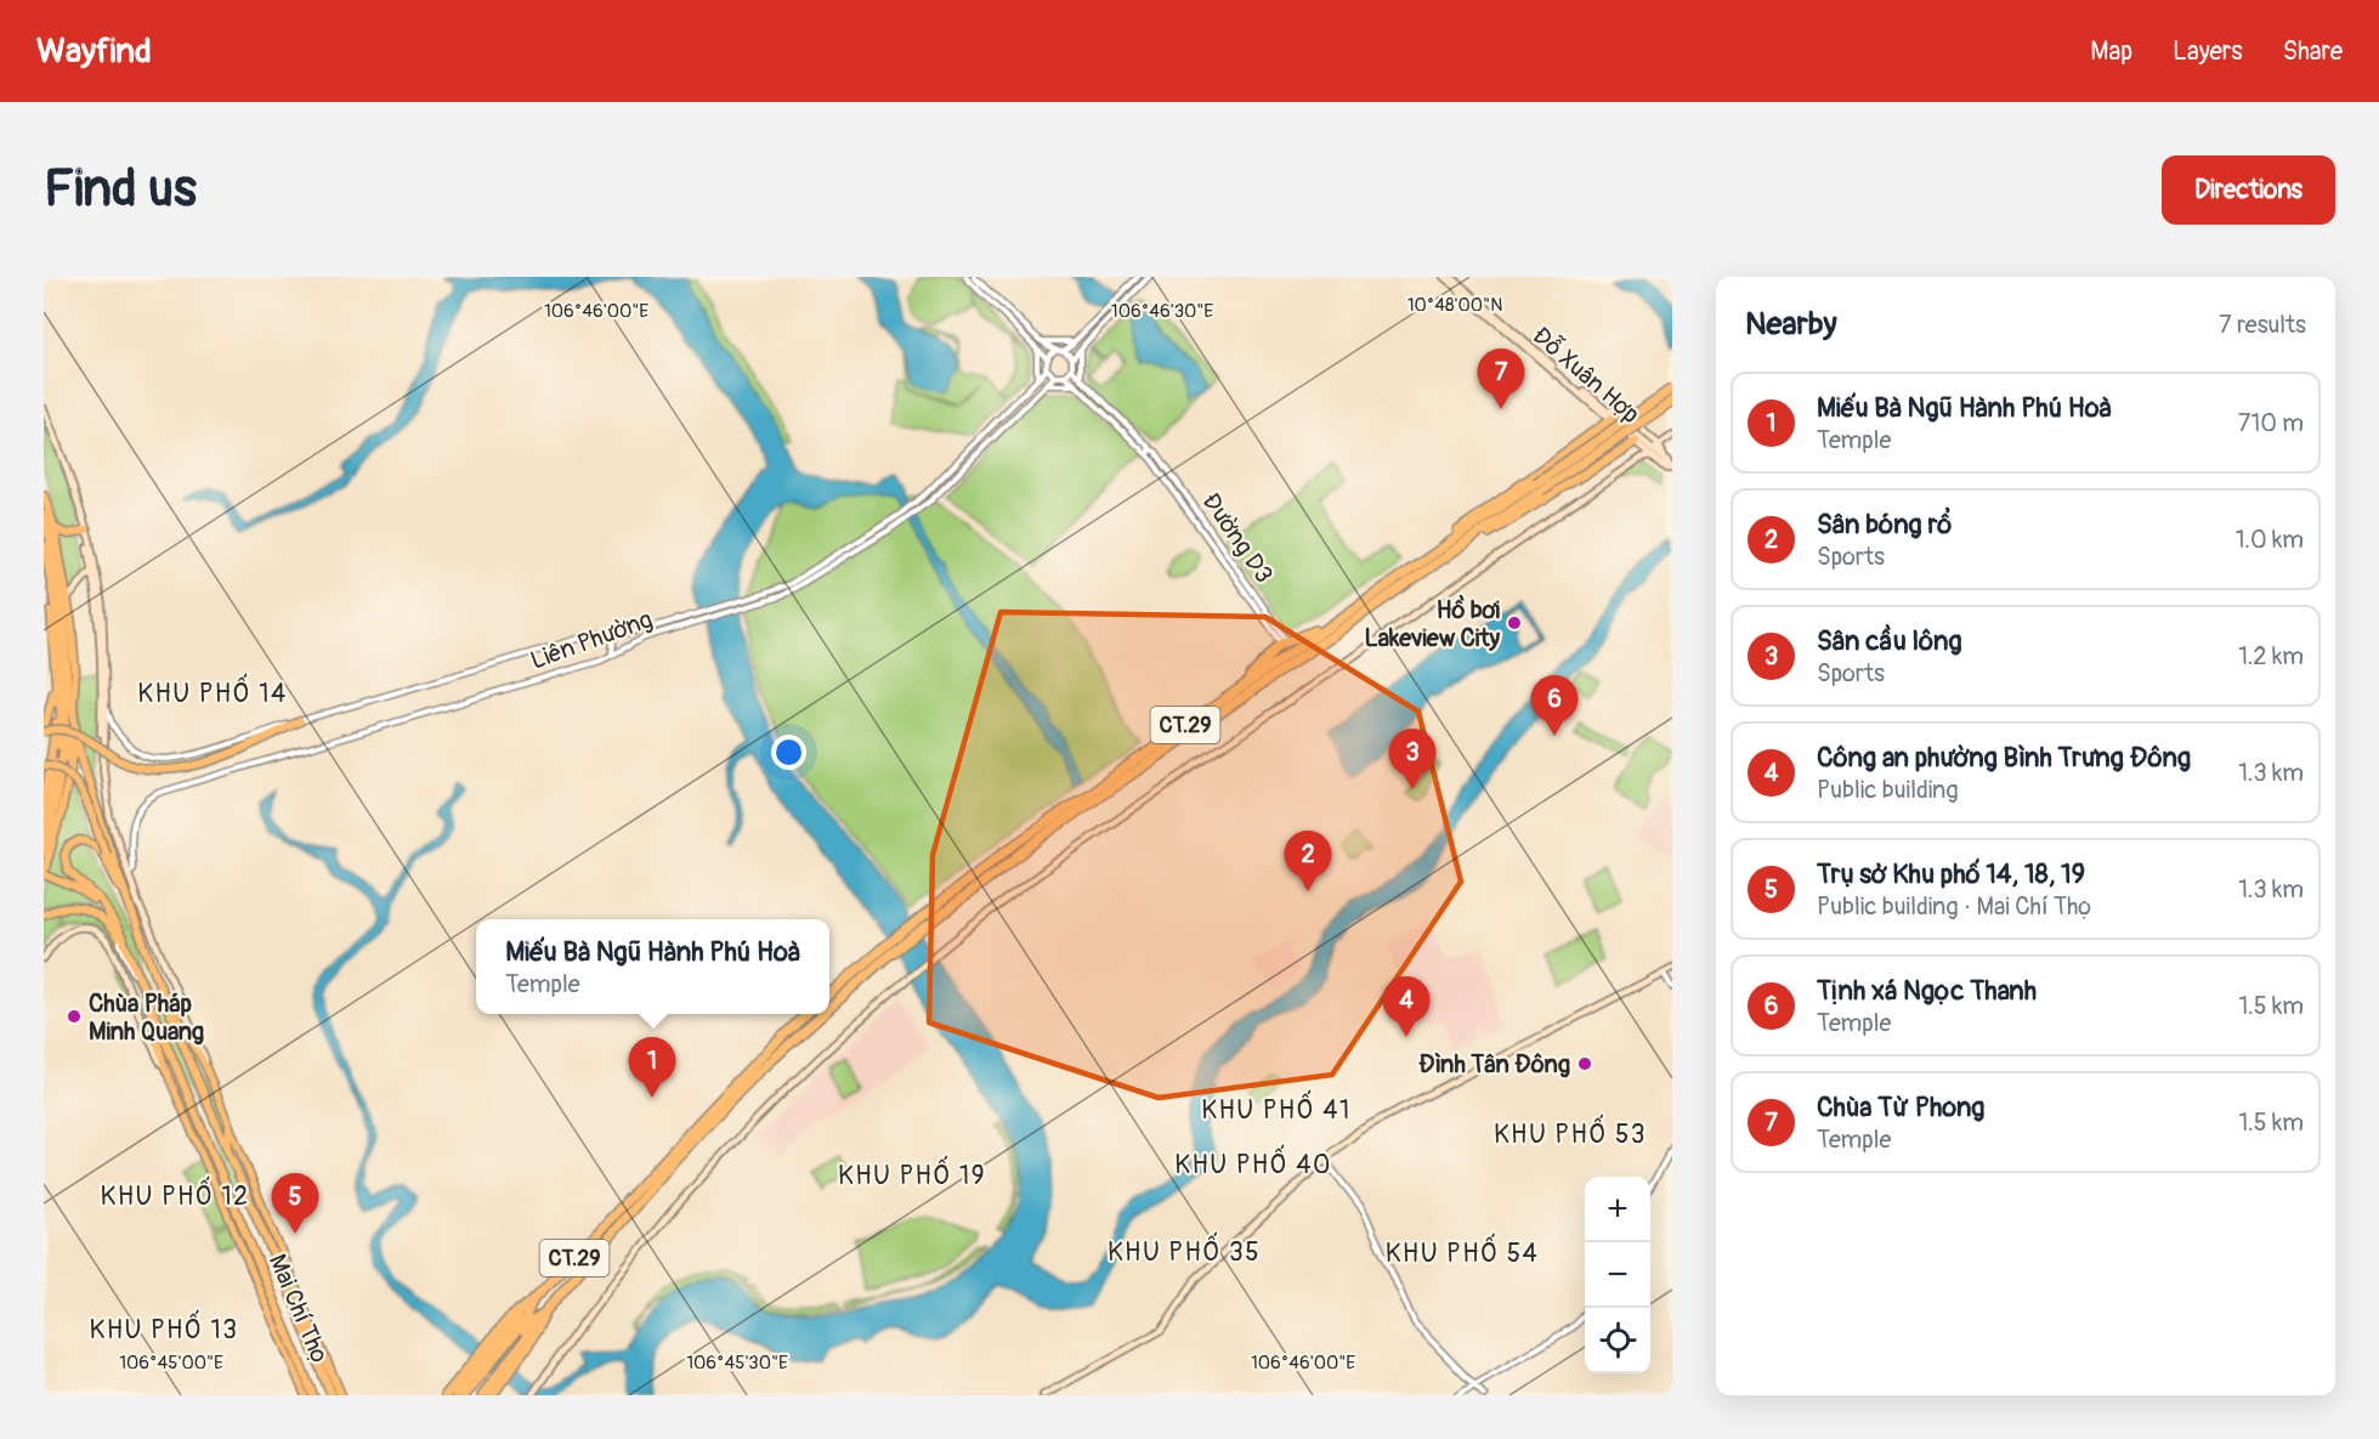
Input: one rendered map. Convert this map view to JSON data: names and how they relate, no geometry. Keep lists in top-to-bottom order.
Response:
{
  "streets": {
    "highway": ["CT.29", "Mai Chí Thọ"],
    "main road": ["Đỗ Xuân Hợp"],
    "street": ["Đường D3", "Liên Phường"]
  },
  "crossings": [
    ["Liên Phường", "Mai Chí Thọ"]
  ],
  "districts": [
    "KHU PHỐ 14",
    "KHU PHỐ 41",
    "KHU PHỐ 53",
    "KHU PHỐ 40",
    "KHU PHỐ 19",
    "KHU PHỐ 12",
    "KHU PHỐ 35",
    "KHU PHỐ 54",
    "KHU PHỐ 13"
  ],
  "places": ["Hồ bơi Lakeview City", "Chùa Pháp Minh Quang", "Đình Tân Đông"],
  "page": {
    "header": "Wayfind",
    "nav": ["Map", "Layers", "Share"],
    "buttons": "Directions",
    "title": "Find us",
    "heading": ["Nearby", "7 results"],
    "pins": [
      "7",
      "6",
      "3",
      "2",
      "4",
      "1",
      "5"
    ],
    "list": [
      {
        "mark": "1",
        "name": "Miếu Bà Ngũ Hành Phú Hoà",
        "note": "Temple",
        "value": "710 m"
      },
      {
        "mark": "2",
        "name": "Sân bóng rổ",
        "note": "Sports",
        "value": "1.0 km"
      },
      {
        "mark": "3",
        "name": "Sân cầu lông",
        "note": "Sports",
        "value": "1.2 km"
      },
      {
        "mark": "4",
        "name": "Công an phường Bình Trưng Đông",
        "note": "Public building",
        "value": "1.3 km"
      },
      {
        "mark": "5",
        "name": "Trụ sở Khu phố 14, 18, 19",
        "note": "Public building · Mai Chí Thọ",
        "value": "1.3 km"
      },
      {
        "mark": "6",
        "name": "Tịnh xá Ngọc Thanh",
        "note": "Temple",
        "value": "1.5 km"
      },
      {
        "mark": "7",
        "name": "Chùa Từ Phong",
        "note": "Temple",
        "value": "1.5 km"
      }
    ],
    "popup": ["Miếu Bà Ngũ Hành Phú Hoà", "Temple"],
    "map_buttons": ["+", "−"]
  },
  "coordinates": [
    "10°48'00\"N",
    "106°46'00\"E",
    "106°46'30\"E",
    "106°45'00\"E",
    "106°45'30\"E"
  ]
}
